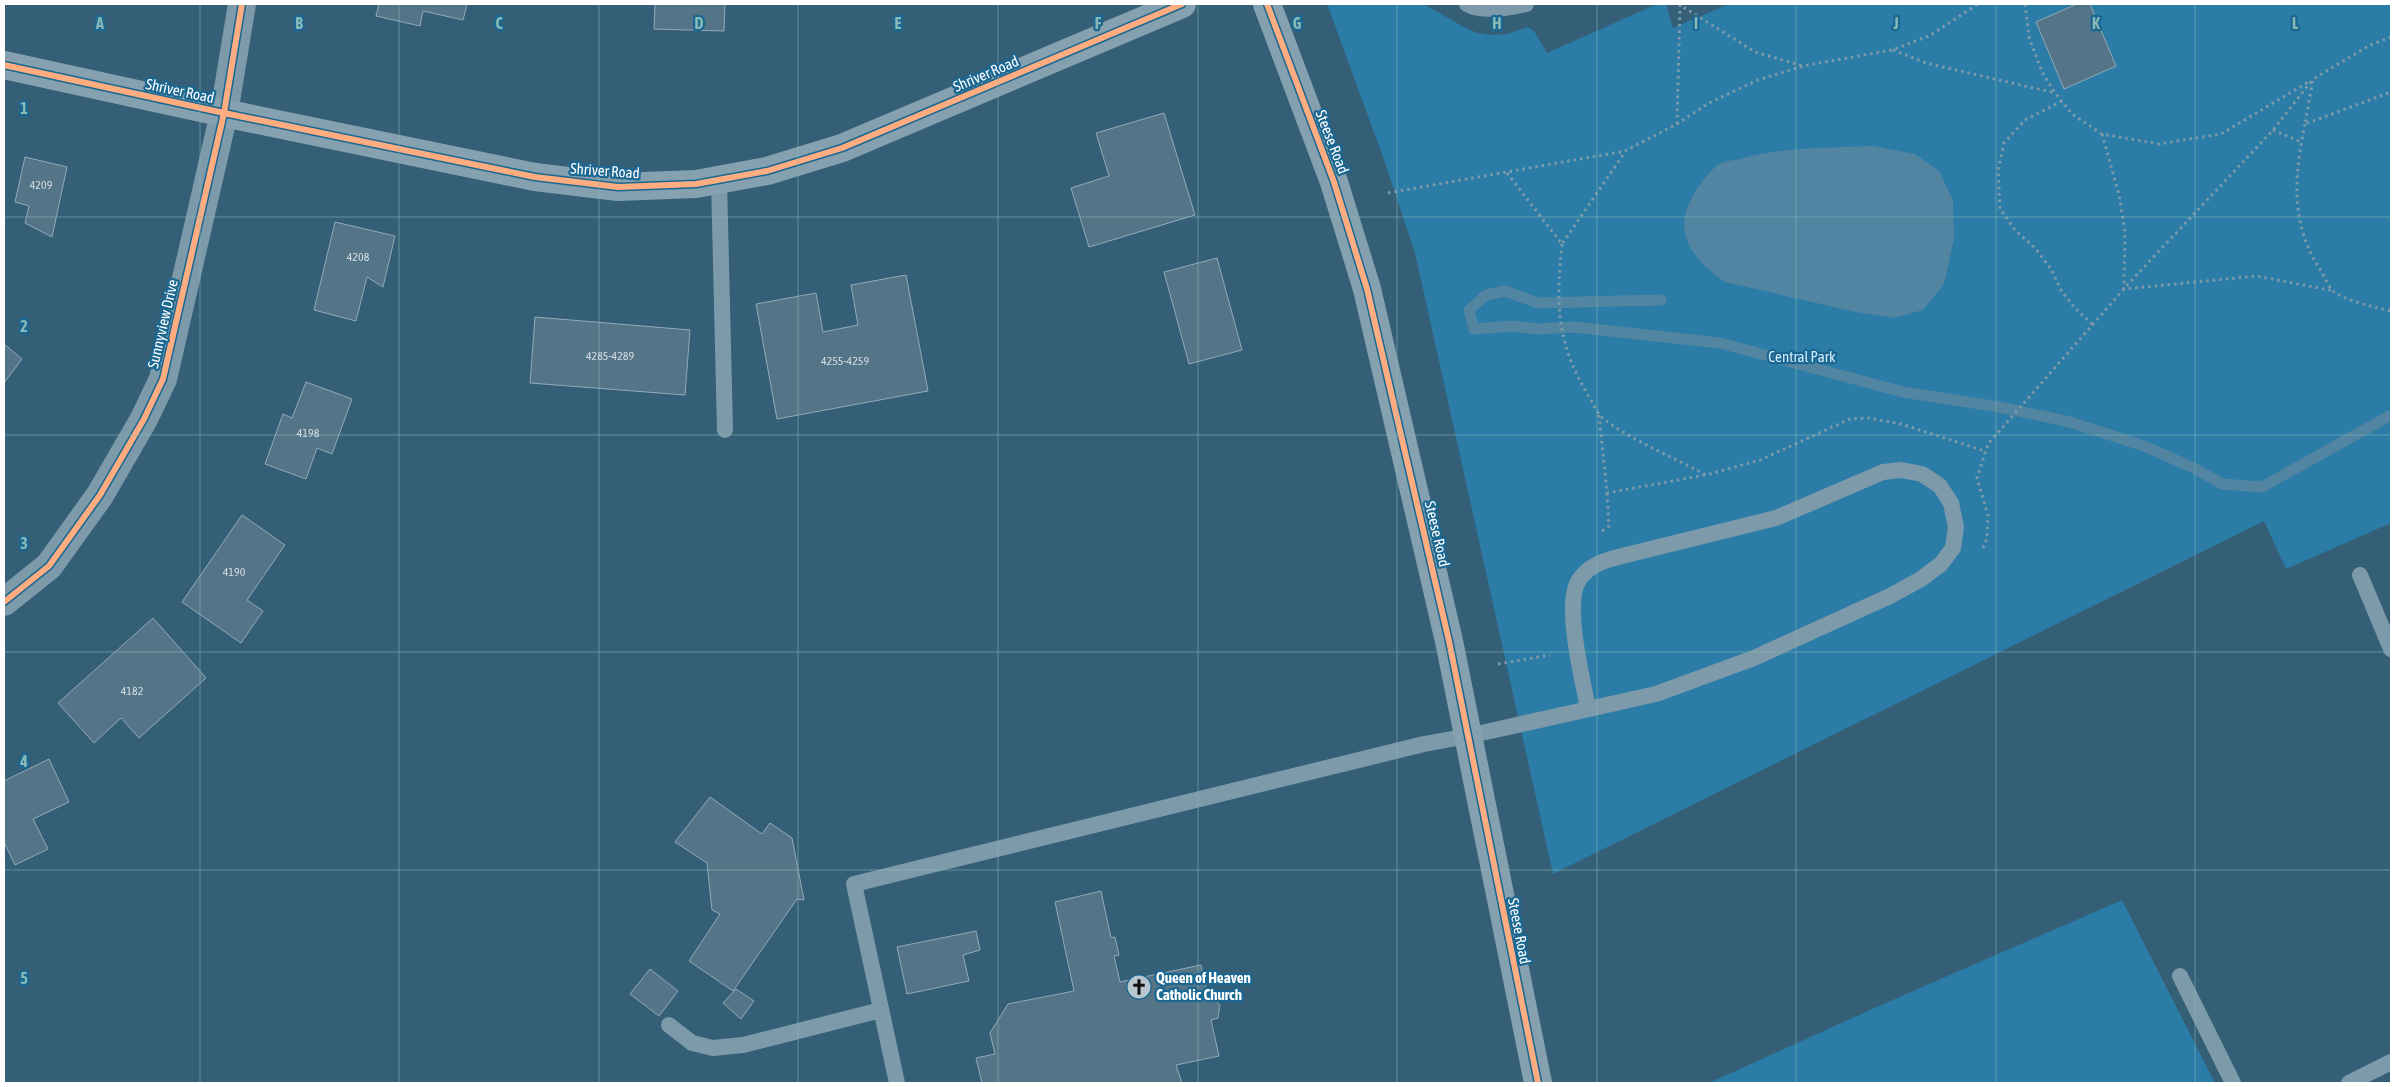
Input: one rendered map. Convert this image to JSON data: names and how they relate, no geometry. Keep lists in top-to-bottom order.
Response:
{
  "streets": {
    "street": ["Shriver Road", "Steese Road", "Sunnyview Drive"]
  },
  "crossings": [
    ["Shriver Road", "Sunnyview Drive"]
  ],
  "parks": ["Central Park"],
  "places": {
    "church": ["Queen of Heaven Catholic Church"]
  },
  "house_numbers": [
    "4209",
    "4208",
    "4285-4289",
    "4255-4259",
    "4198",
    "4190",
    "4182"
  ],
  "grid": {
    "columns": [
      "A",
      "B",
      "C",
      "D",
      "E",
      "F",
      "G",
      "H",
      "I",
      "J",
      "K",
      "L"
    ],
    "rows": [
      "1",
      "2",
      "3",
      "4",
      "5"
    ]
  }
}
